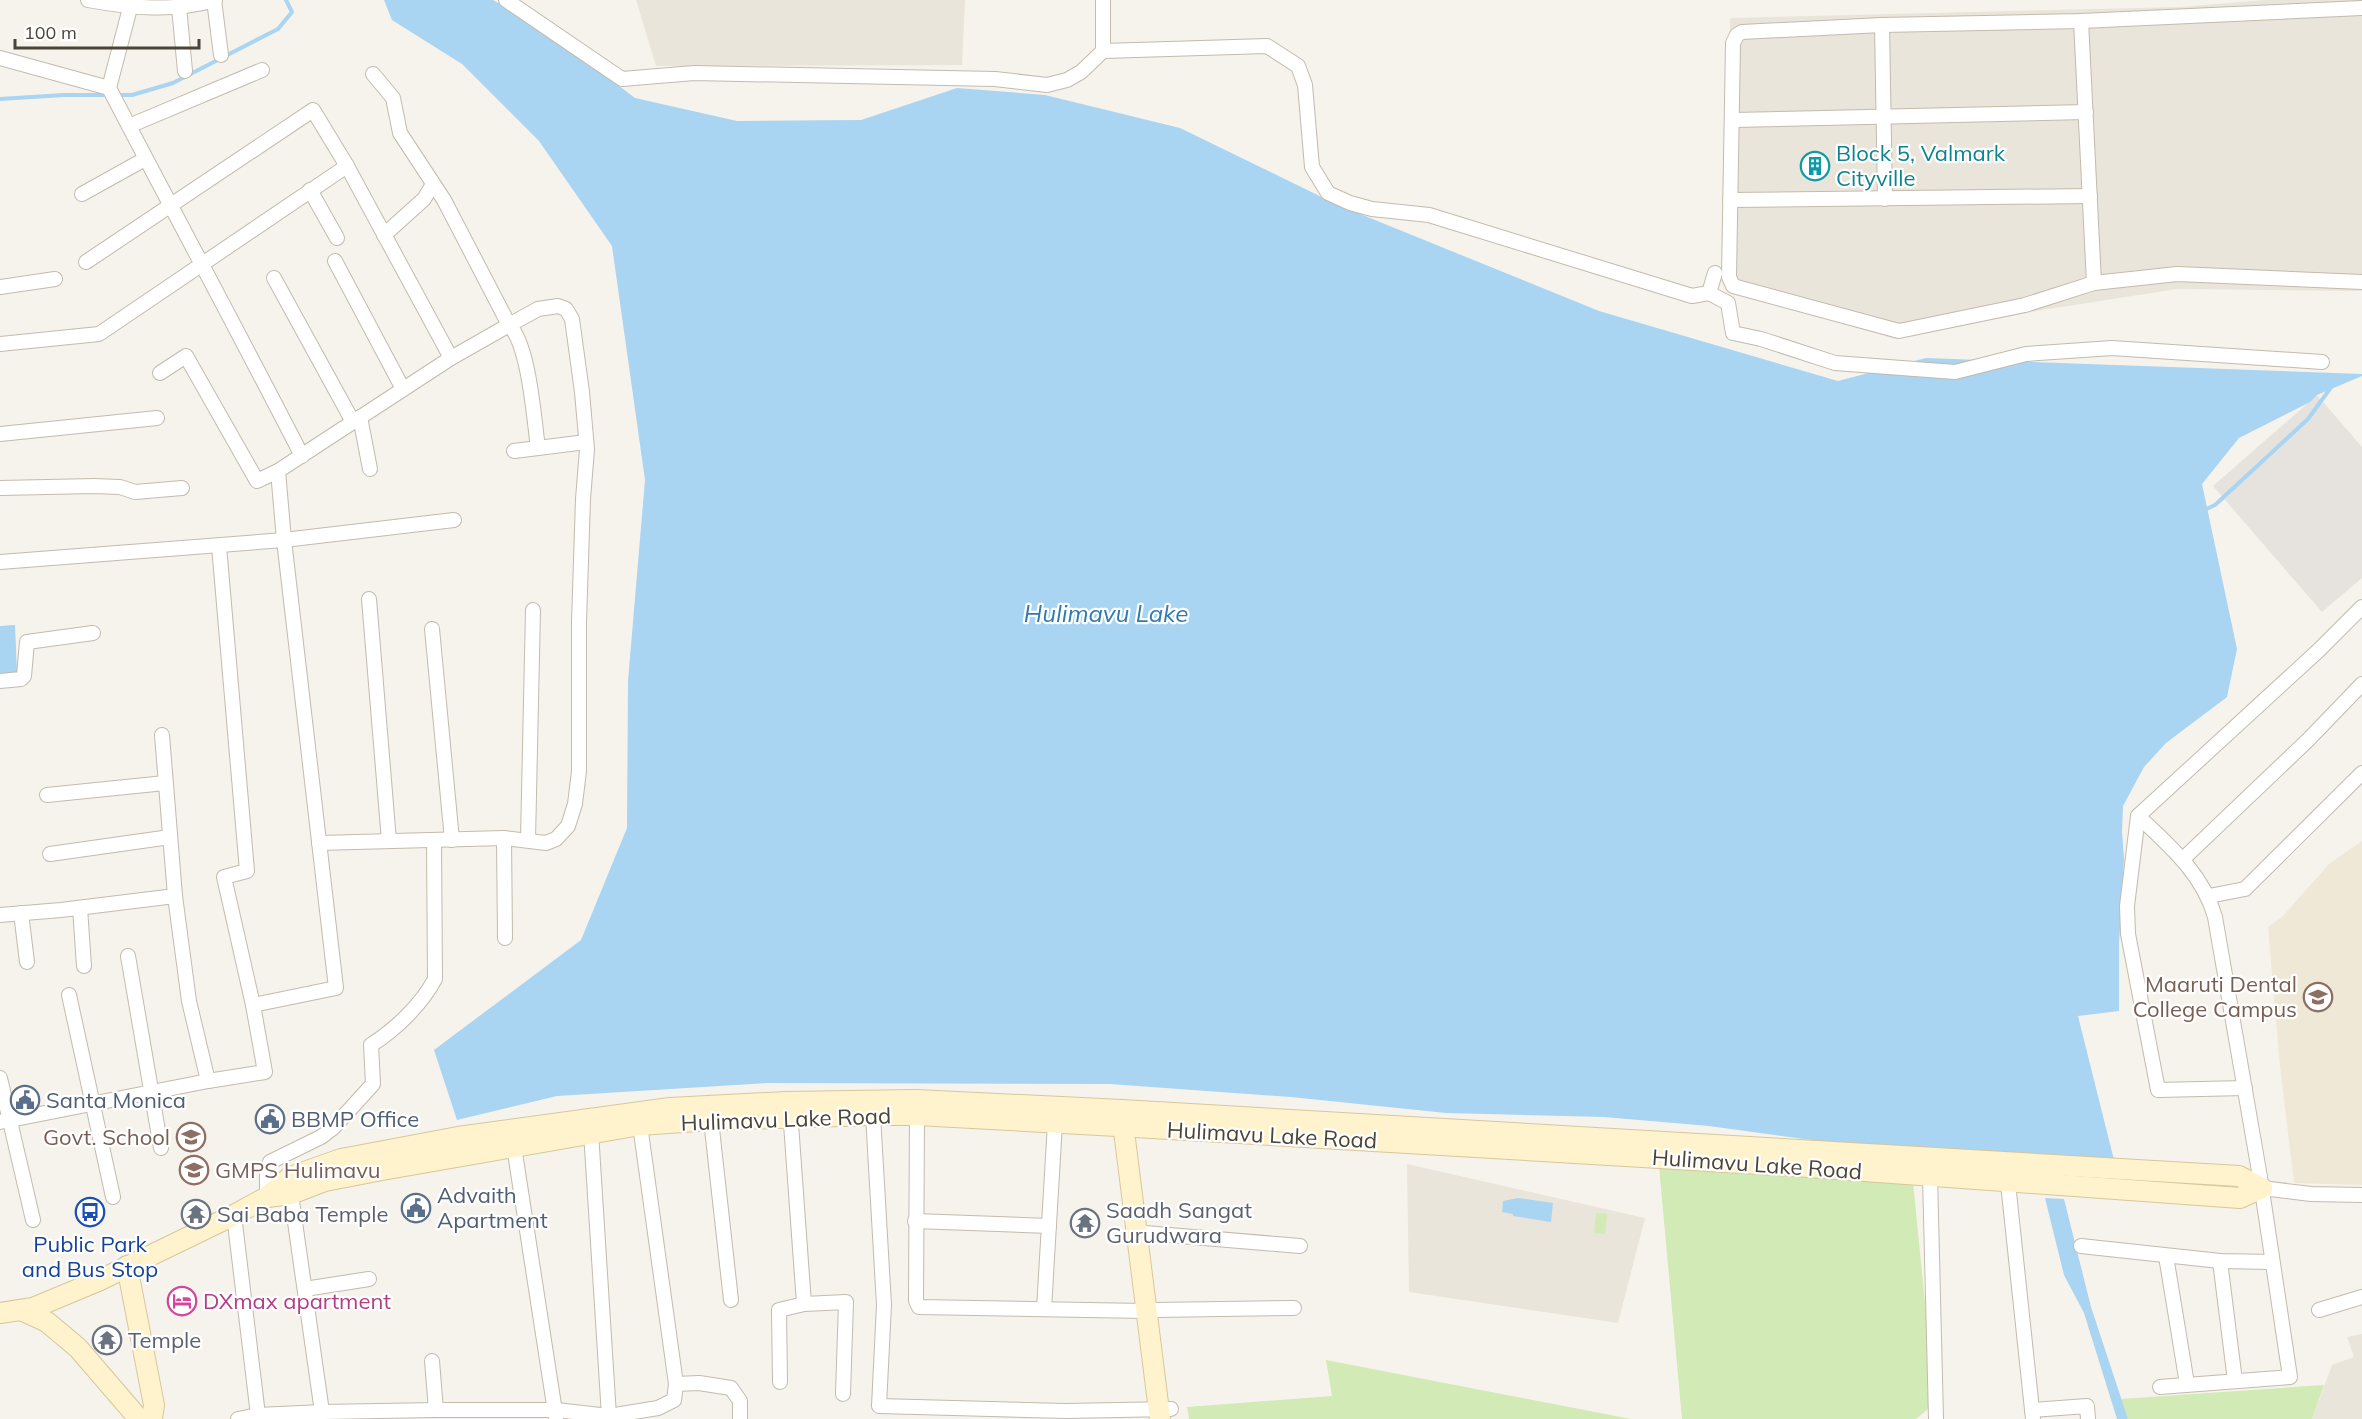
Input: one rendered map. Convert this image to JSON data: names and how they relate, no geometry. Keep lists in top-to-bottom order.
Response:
{
  "streets": {
    "main road": ["Hulimavu Lake Road"]
  },
  "water": ["Hulimavu Lake"],
  "places": {
    "building": ["Block 5, Valmark Cityville"],
    "school or university": ["Maaruti Dental College Campus", "Govt. School", "GMPS Hulimavu"],
    "public building": ["Santa Monica", "BBMP Office", "Advaith Apartment"],
    "bus stop": ["Public Park and Bus Stop"],
    "temple": ["Sai Baba Temple", "Saadh Sangat Gurudwara", "Temple"],
    "hotel": ["DXmax apartment"]
  },
  "scale_bar": "100 m"
}
